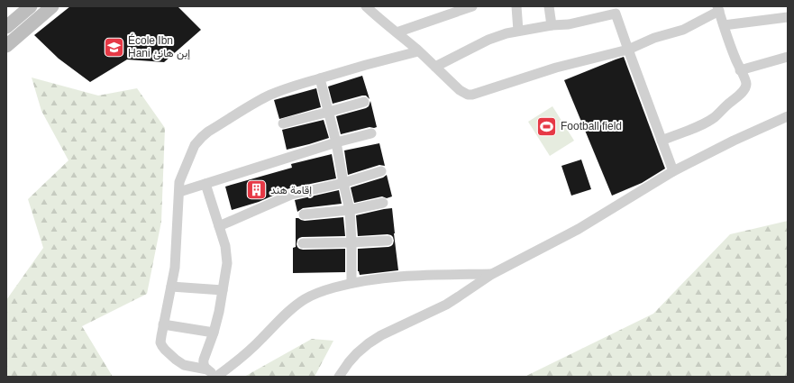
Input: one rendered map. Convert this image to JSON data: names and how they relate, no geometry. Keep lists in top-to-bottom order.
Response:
{
  "places": {
    "school or university": ["École Ibn Hani إبن هانئ"],
    "sports": ["Football field"],
    "building": ["إقامة هند"]
  }
}
